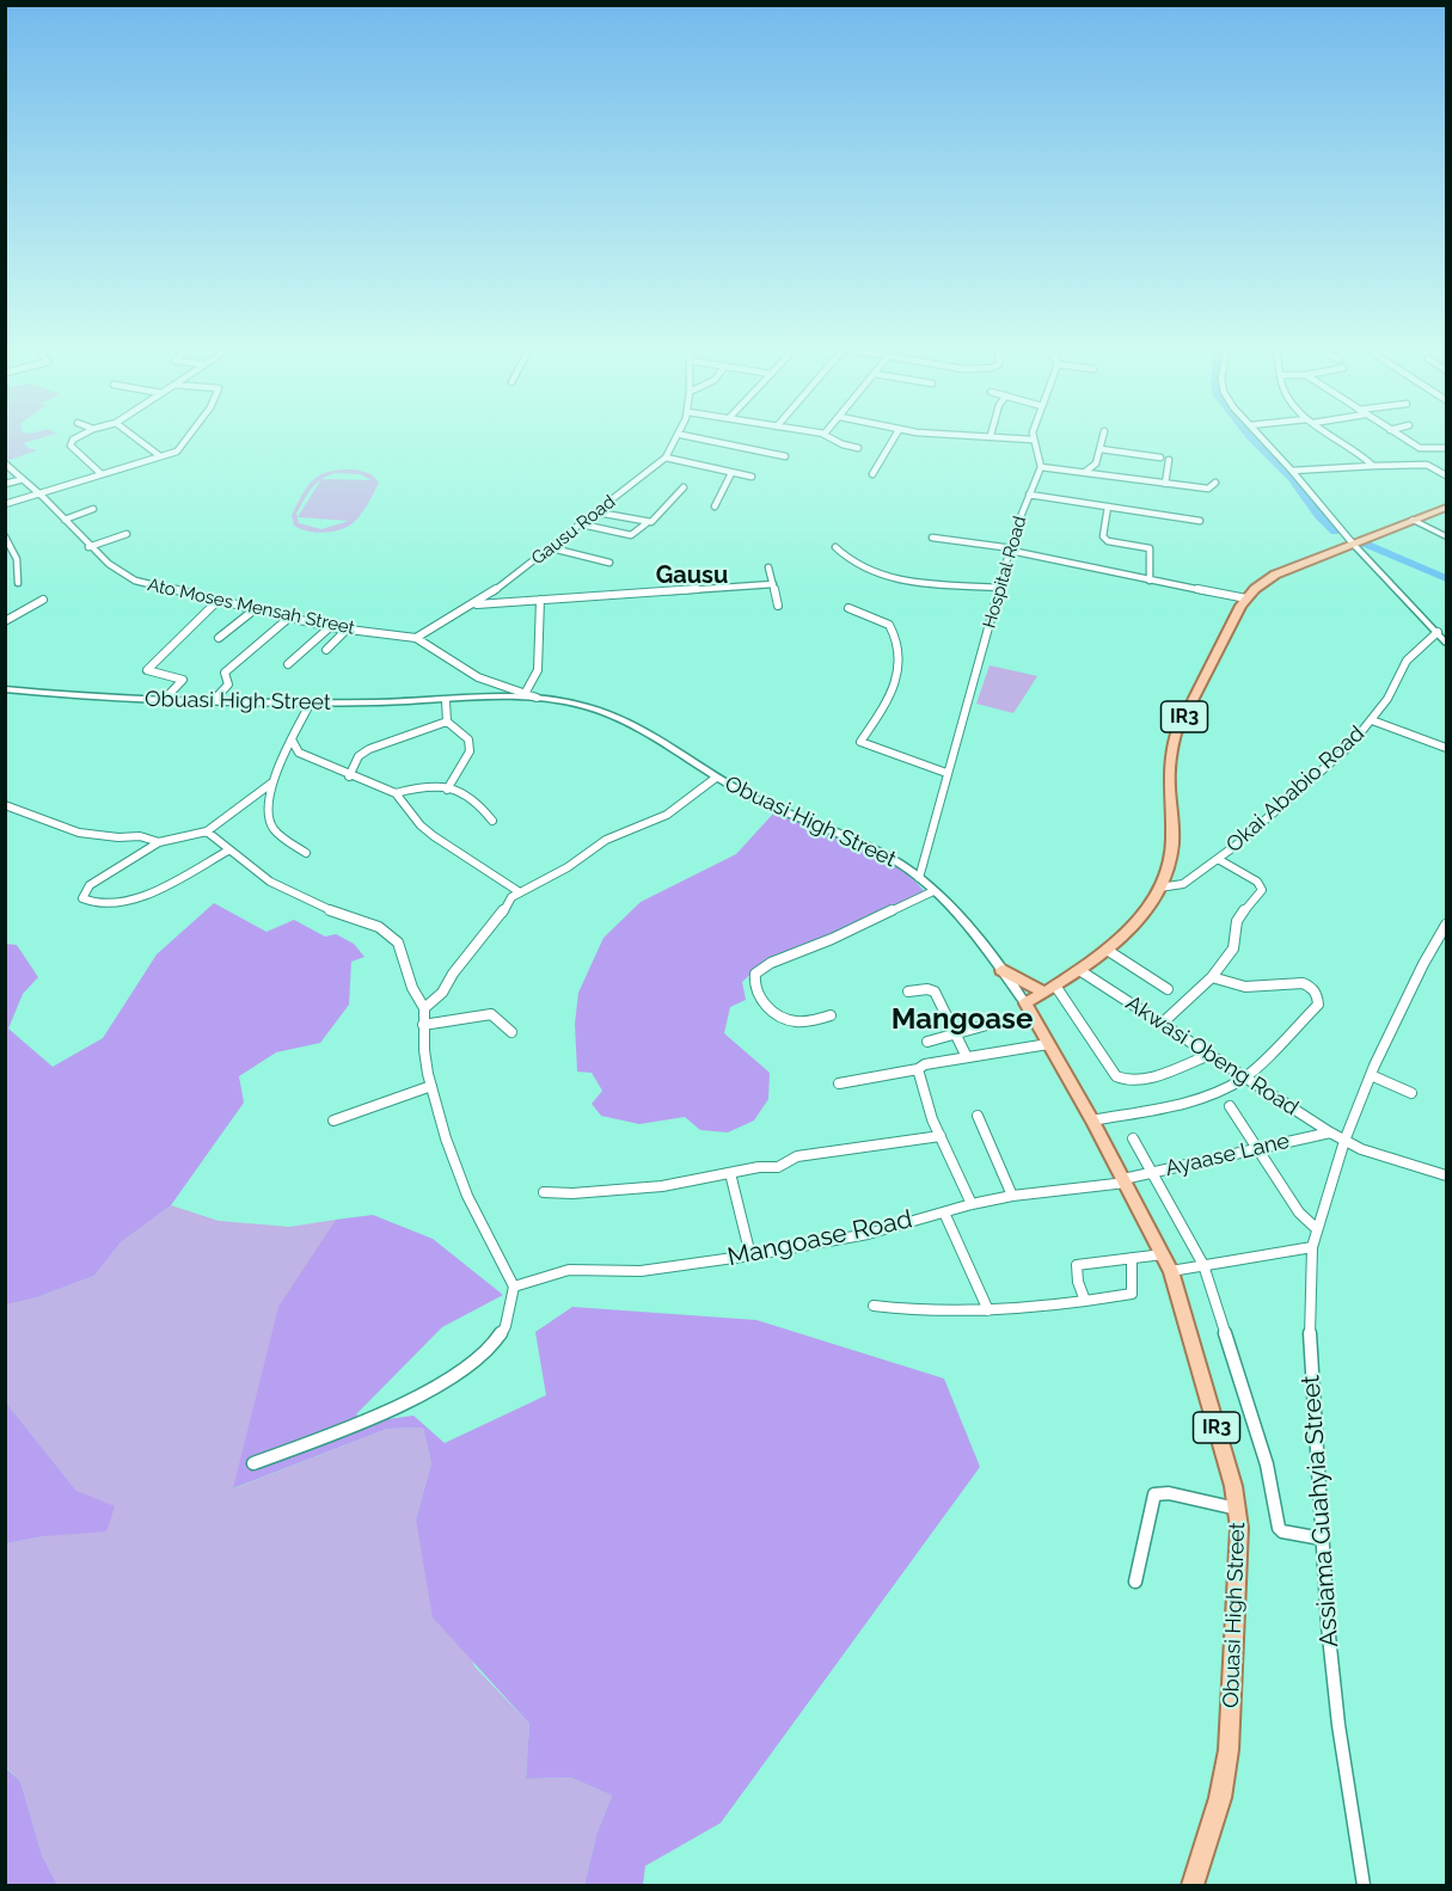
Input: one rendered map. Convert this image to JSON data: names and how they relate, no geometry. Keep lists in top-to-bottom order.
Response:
{
  "streets": {
    "main road": ["Obuasi High Street", "IR3"],
    "street": [
      "Gausu Road",
      "Hospital Road",
      "Ato Moses Mensah Street",
      "Okai Ababio Road",
      "Akwasi Obeng Road",
      "Ayaase Lane",
      "Mangoase Road",
      "Assiama Guahyia Street"
    ]
  },
  "crossings": [
    ["Gausu Road", "Ato Moses Mensah Street"],
    ["Hospital Road", "Obuasi High Street"],
    ["Obuasi High Street", "IR3"],
    ["Obuasi High Street", "Ayaase Lane"],
    ["Obuasi High Street", "Mangoase Road"],
    ["IR3", "Okai Ababio Road"],
    ["IR3", "Akwasi Obeng Road"],
    ["Akwasi Obeng Road", "Ayaase Lane"],
    ["Akwasi Obeng Road", "Assiama Guahyia Street"],
    ["Ayaase Lane", "Mangoase Road"]
  ],
  "districts": ["Gausu", "Mangoase"]
}
